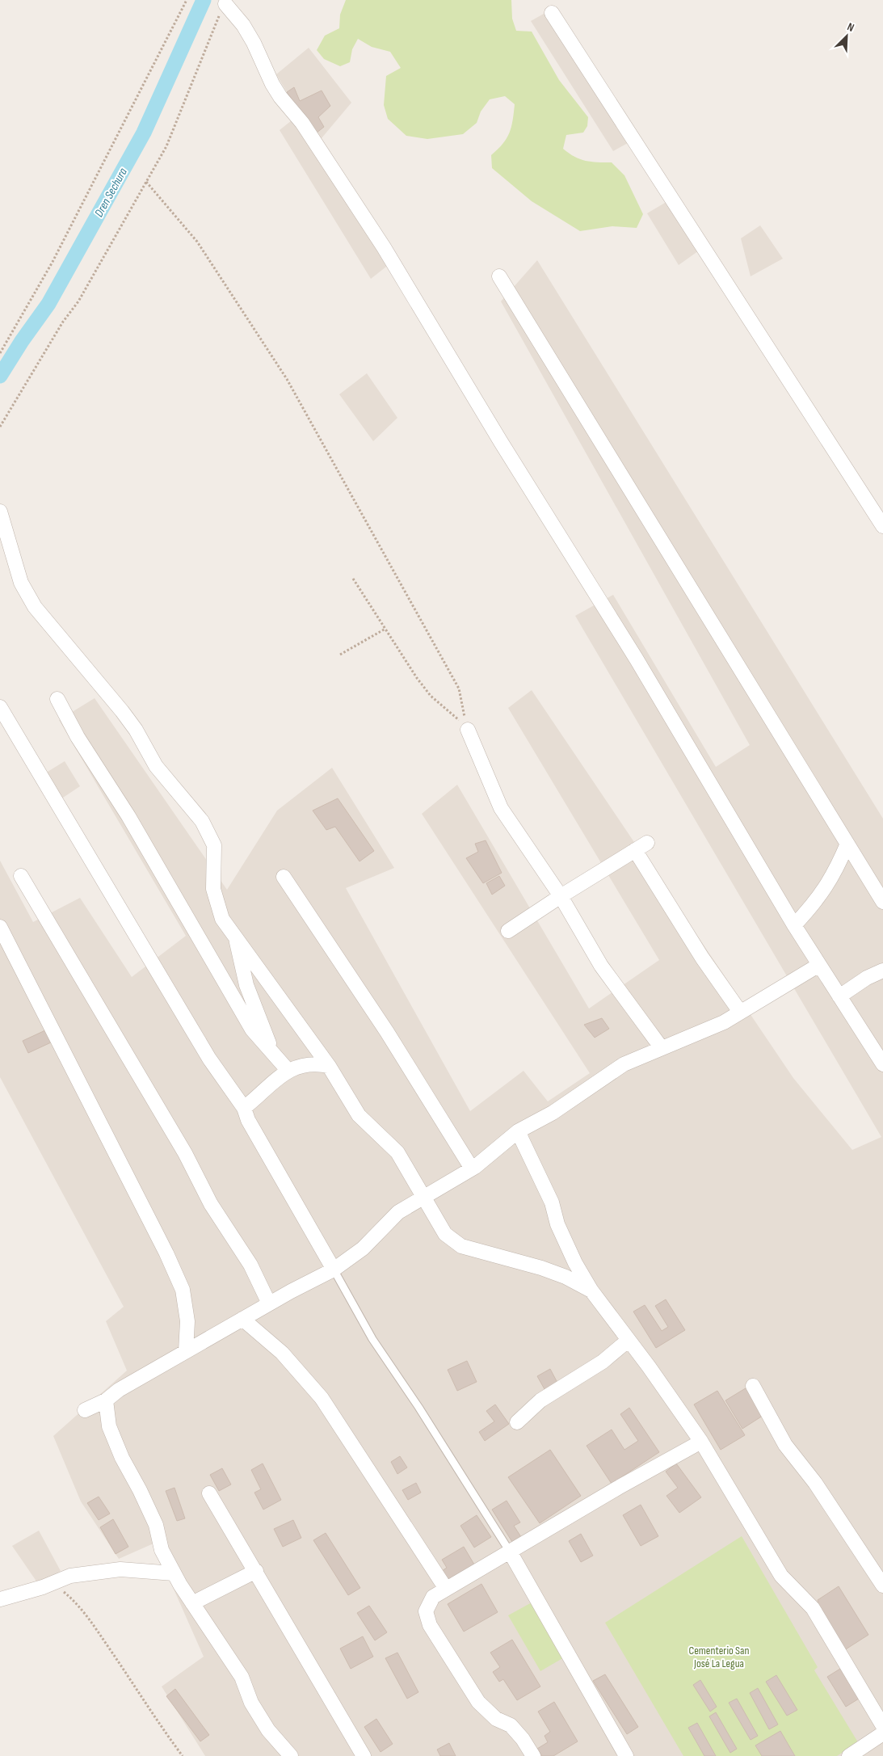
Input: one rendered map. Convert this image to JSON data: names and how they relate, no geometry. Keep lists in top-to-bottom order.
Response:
{
  "water": ["Dren Sechura"],
  "parks": ["Cementerio San José La Legua"],
  "north": "top right"
}
